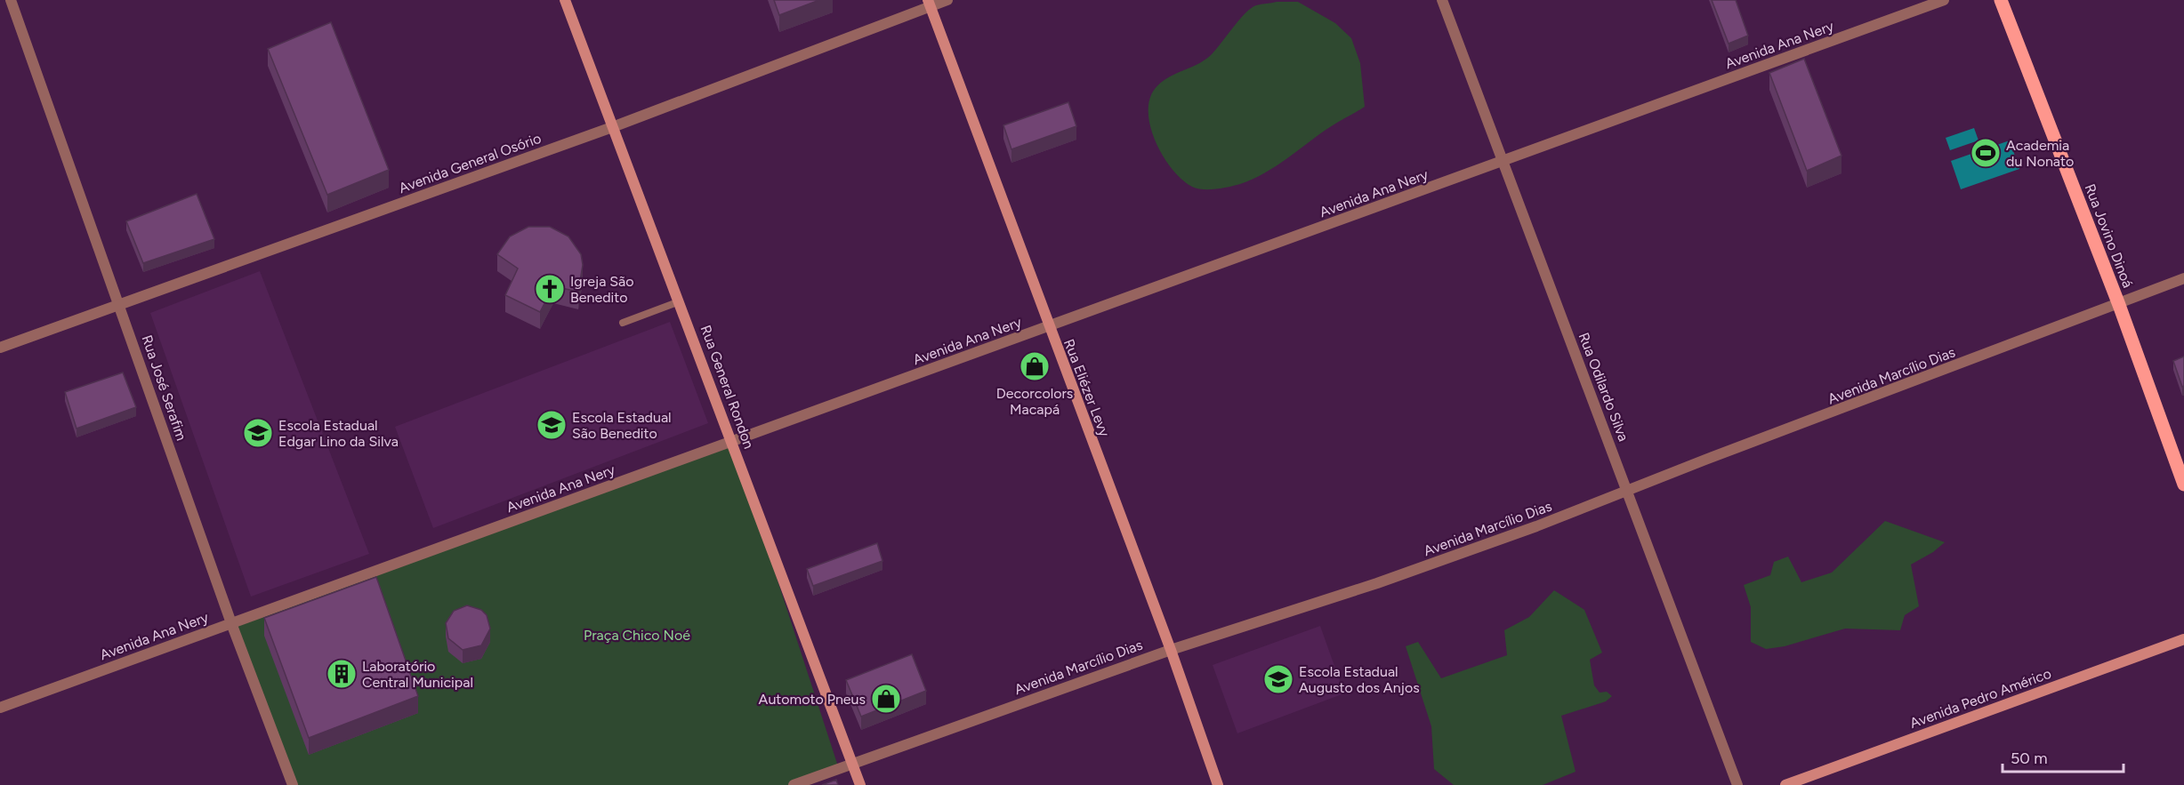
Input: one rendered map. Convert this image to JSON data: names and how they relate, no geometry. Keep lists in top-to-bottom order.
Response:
{
  "streets": {
    "main road": [
      "Rua Jovino Dinoá",
      "Rua General Rondon",
      "Rua Eliézer Levy",
      "Avenida Pedro Américo"
    ],
    "street": [
      "Avenida Ana Nery",
      "Avenida General Osório",
      "Avenida Marcílio Dias",
      "Rua Odilardo Silva",
      "Rua José Serafim"
    ]
  },
  "crossings": [
    ["Avenida Ana Nery", "Rua General Rondon"],
    ["Avenida Ana Nery", "Rua Odilardo Silva"],
    ["Avenida Ana Nery", "Rua José Serafim"],
    ["Avenida Ana Nery", "Rua Eliézer Levy"],
    ["Avenida General Osório", "Rua General Rondon"],
    ["Avenida General Osório", "Rua José Serafim"],
    ["Avenida General Osório", "Rua Eliézer Levy"],
    ["Rua Jovino Dinoá", "Avenida Marcílio Dias"],
    ["Avenida Marcílio Dias", "Rua General Rondon"],
    ["Avenida Marcílio Dias", "Rua Odilardo Silva"],
    ["Avenida Marcílio Dias", "Rua Eliézer Levy"]
  ],
  "parks": ["Praça Chico Noé"],
  "places": {
    "sports": ["Academia du Nonato"],
    "church": ["Igreja São Benedito"],
    "shop": ["Decorcolors Macapá", "Automoto Pneus"],
    "school or university": ["Escola Estadual São Benedito", "Escola Estadual Edgar Lino da Silva", "Escola Estadual Augusto dos Anjos"],
    "building": ["Laboratório Central Municipal"]
  },
  "scale_bar": "50 m"
}
